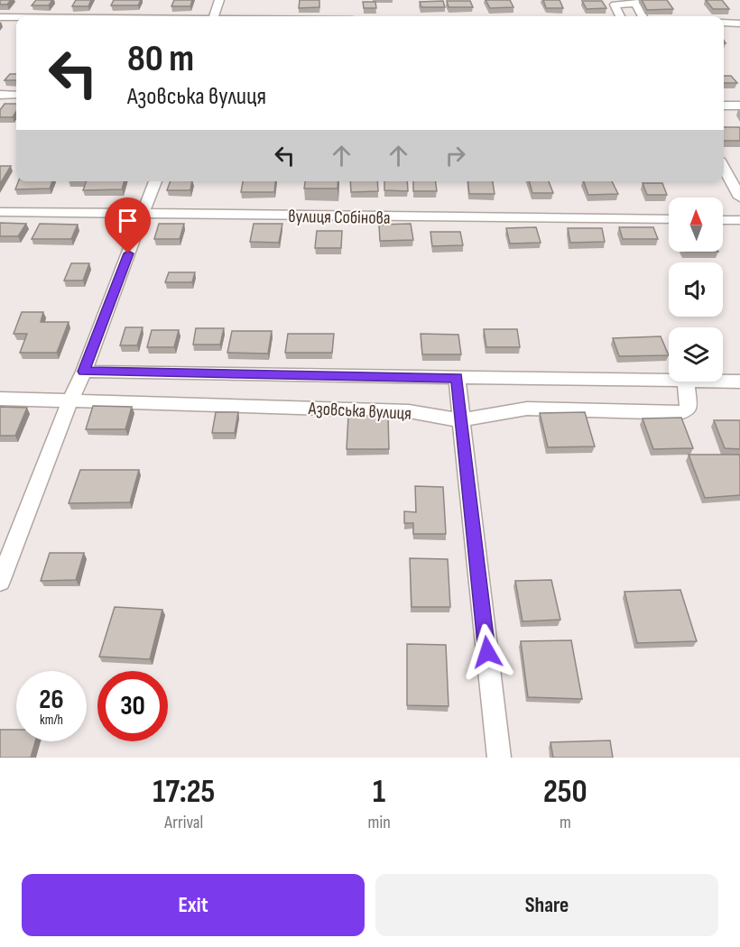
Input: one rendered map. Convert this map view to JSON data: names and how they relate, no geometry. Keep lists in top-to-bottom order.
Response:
{
  "streets": {
    "street": ["вулиця Собінова", "Азовська вулиця"]
  },
  "north": "top",
  "page": {
    "turn": ["80 m", "Азовська вулиця"],
    "speed": "26 km/h",
    "limit": "30",
    "eta": [
      "17:25",
      "Arrival",
      "1",
      "min",
      "250",
      "m"
    ],
    "buttons": ["Exit", "Share"]
  }
}
